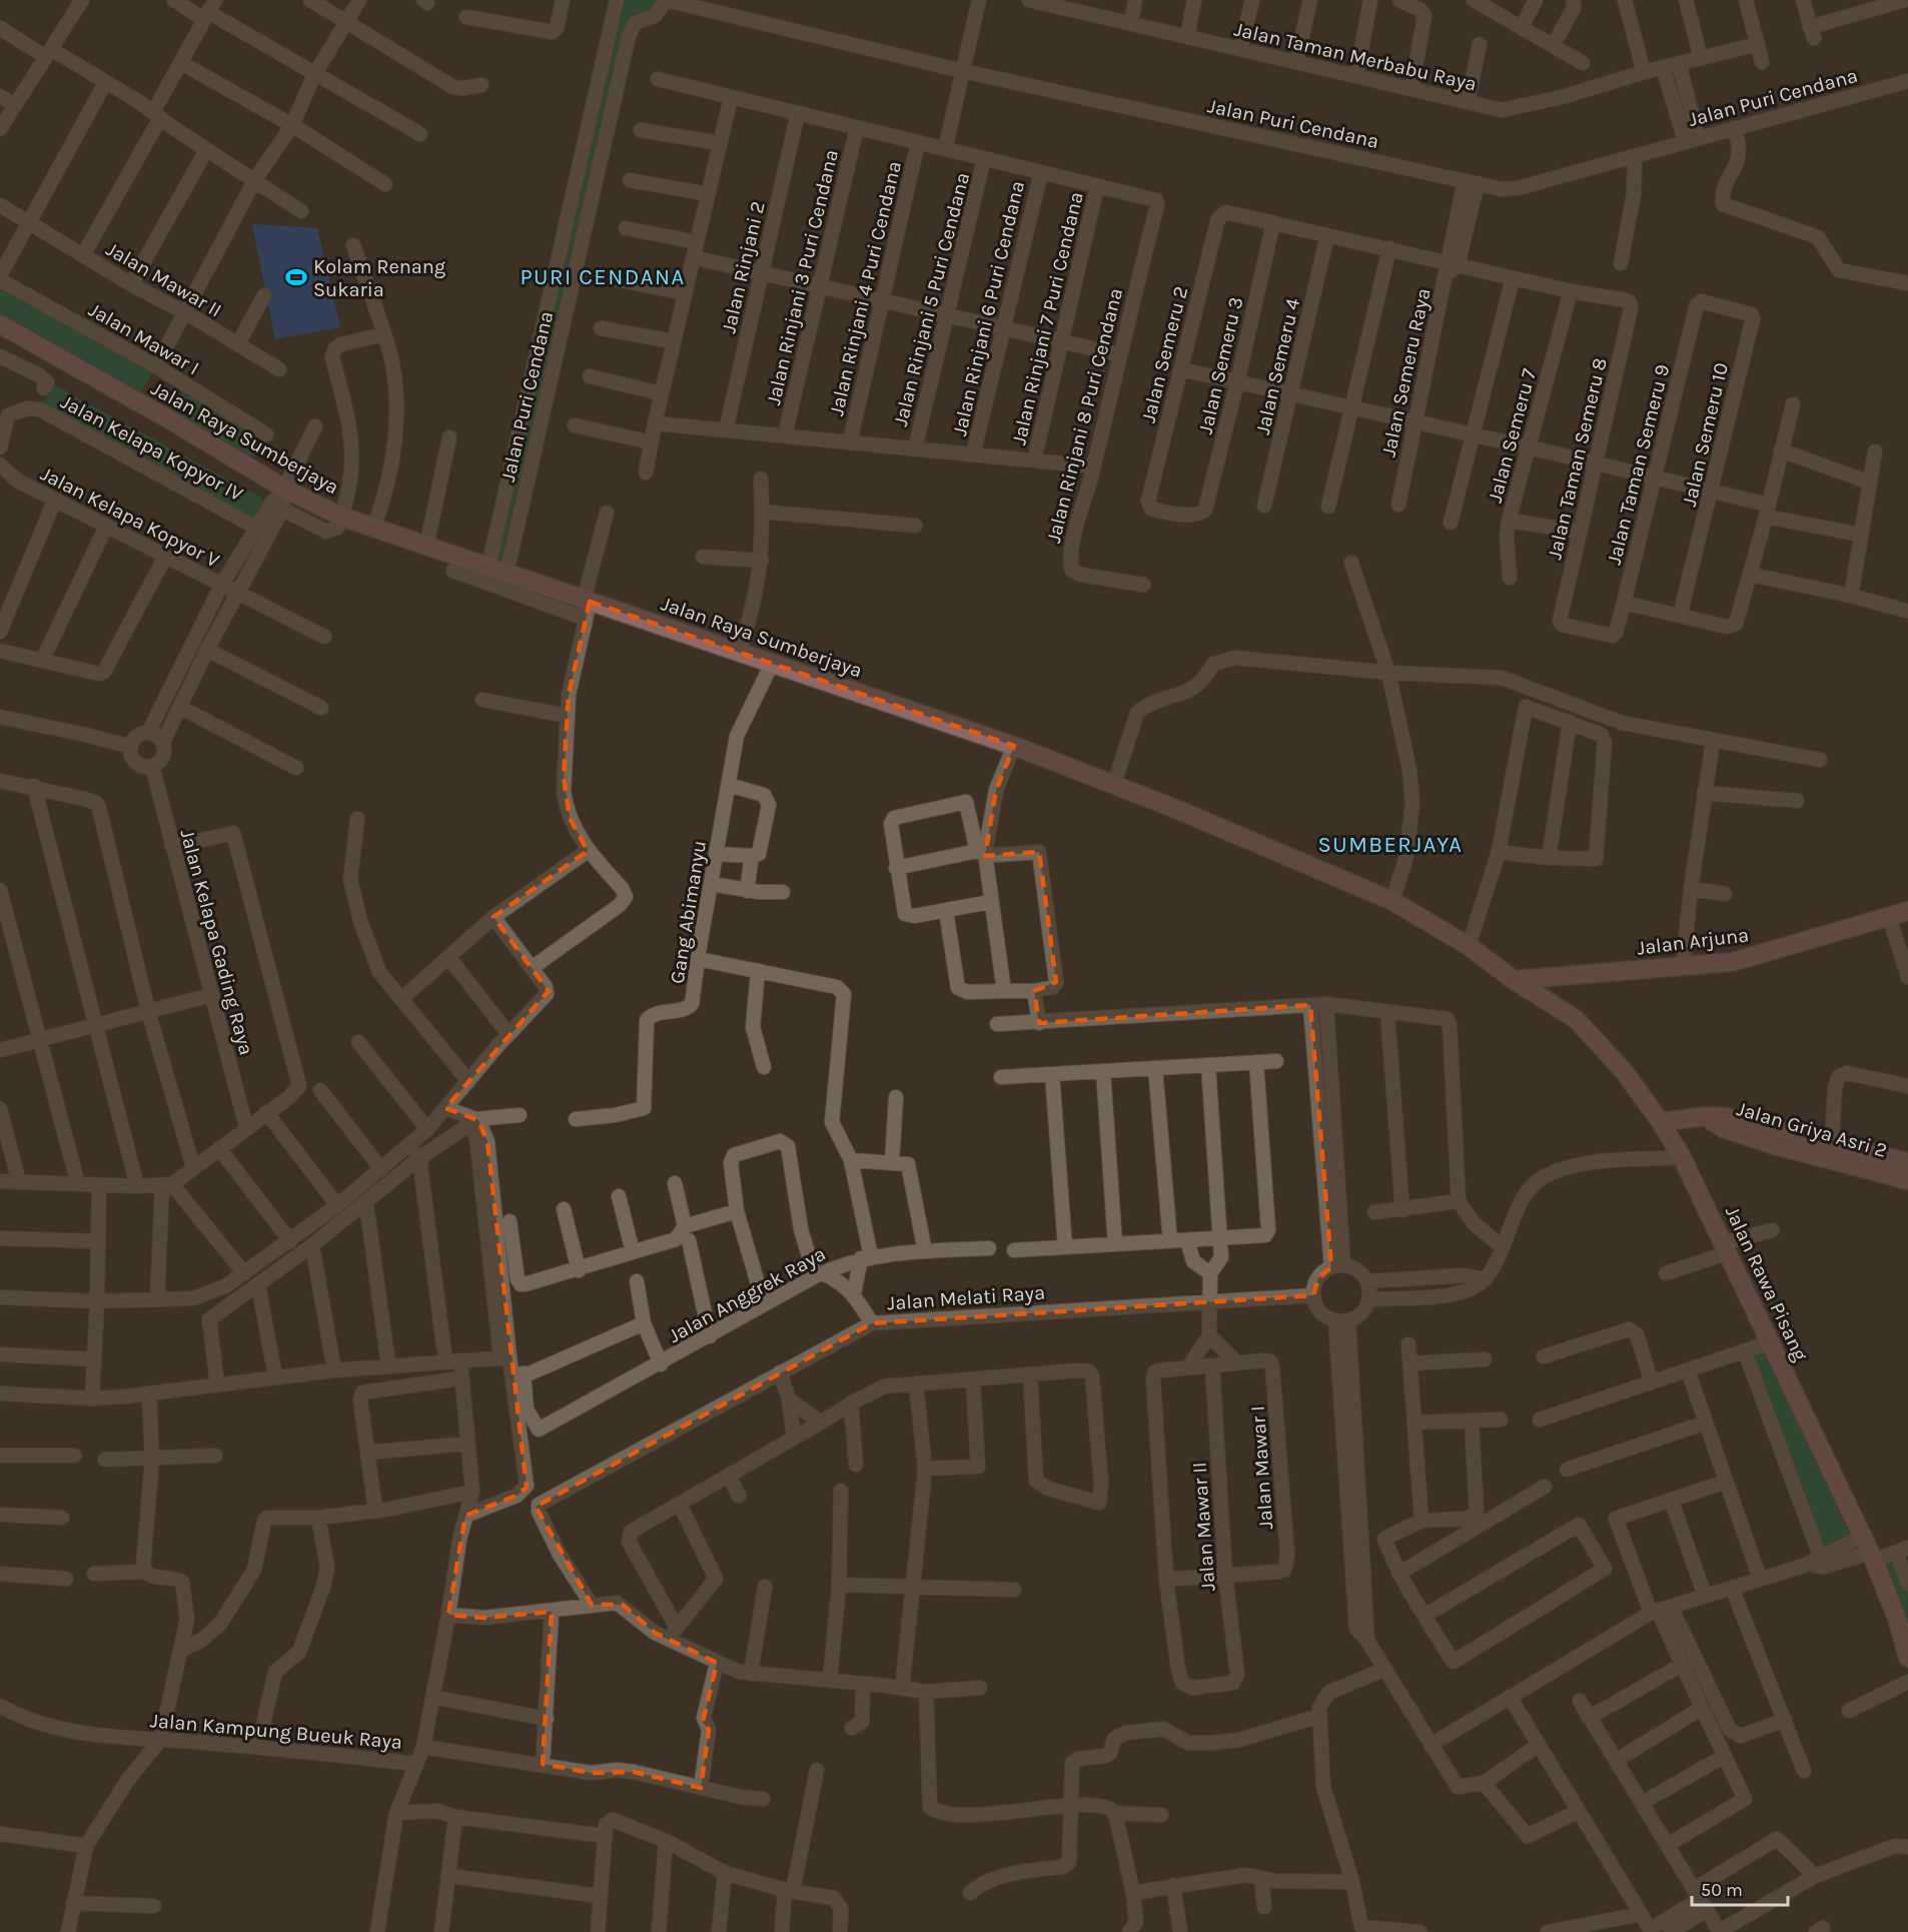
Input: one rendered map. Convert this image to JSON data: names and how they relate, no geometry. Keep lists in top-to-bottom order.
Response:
{
  "streets": {
    "street": [
      "Jalan Taman Merbabu Raya",
      "Jalan Puri Cendana",
      "Jalan Rinjani 2",
      "Jalan Rinjani 3 Puri Cendana",
      "Jalan Mawar II",
      "Jalan Rinjani 4 Puri Cendana",
      "Jalan Rinjani 5 Puri Cendana",
      "Jalan Rinjani 6 Puri Cendana",
      "Jalan Rinjani 7 Puri Cendana",
      "Jalan Mawar I",
      "Jalan Semeru 2",
      "Jalan Semeru 3",
      "Jalan Semeru 4",
      "Jalan Semeru Raya",
      "Jalan Rinjani 8 Puri Cendana",
      "Jalan Semeru 10",
      "Jalan Semeru 7",
      "Jalan Raya Sumberjaya",
      "Jalan Kelapa Kopyor IV",
      "Jalan Taman Semeru 8",
      "Jalan Taman Semeru 9",
      "Jalan Kelapa Kopyor V",
      "Gang Abimanyu",
      "Jalan Arjuna",
      "Jalan Kelapa Gading Raya",
      "Jalan Griya Asri 2",
      "Jalan Rawa Pisang",
      "Jalan Anggrek Raya",
      "Jalan Melati Raya",
      "Jalan Kampung Bueuk Raya"
    ]
  },
  "crossings": [
    ["Jalan Puri Cendana", "Jalan Semeru Raya"],
    ["Jalan Puri Cendana", "Jalan Raya Sumberjaya"],
    ["Jalan Mawar II", "Jalan Mawar I"],
    ["Jalan Rinjani 7 Puri Cendana", "Jalan Rinjani 8 Puri Cendana"],
    ["Jalan Semeru 2", "Jalan Semeru 3"],
    ["Jalan Semeru 2", "Jalan Semeru 4"],
    ["Jalan Semeru 2", "Jalan Semeru Raya"],
    ["Jalan Semeru 2", "Jalan Semeru 7"],
    ["Jalan Semeru 2", "Jalan Taman Semeru 8"],
    ["Jalan Semeru 10", "Jalan Taman Semeru 9"],
    ["Jalan Semeru 7", "Jalan Taman Semeru 8"],
    ["Jalan Raya Sumberjaya", "Gang Abimanyu"],
    ["Jalan Raya Sumberjaya", "Jalan Arjuna"],
    ["Jalan Raya Sumberjaya", "Jalan Rawa Pisang"],
    ["Jalan Taman Semeru 8", "Jalan Taman Semeru 9"],
    ["Jalan Arjuna", "Jalan Rawa Pisang"],
    ["Jalan Griya Asri 2", "Jalan Rawa Pisang"]
  ],
  "districts": ["PURI CENDANA", "SUMBERJAYA"],
  "places": {
    "sports": ["Kolam Renang Sukaria"]
  },
  "scale_bar": "50 m"
}
